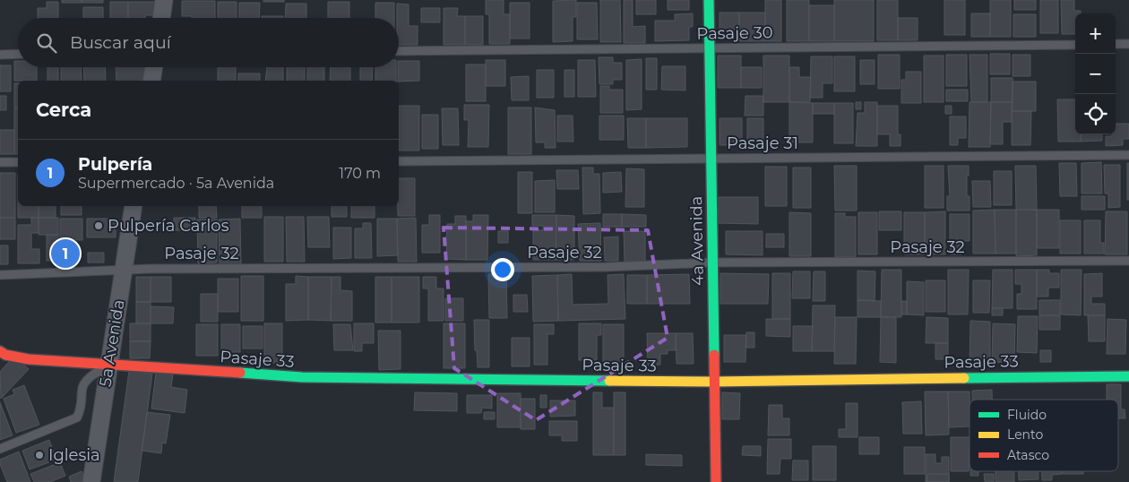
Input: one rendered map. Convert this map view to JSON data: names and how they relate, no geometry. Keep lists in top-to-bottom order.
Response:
{
  "streets": {
    "street": ["4a Avenida", "5a Avenida", "Pasaje 33"],
    "lane": ["Pasaje 30", "Pasaje 31", "Pasaje 32"]
  },
  "crossings": [
    ["Pasaje 30", "4a Avenida"],
    ["Pasaje 31", "4a Avenida"],
    ["4a Avenida", "Pasaje 32"],
    ["4a Avenida", "Pasaje 33"],
    ["Pasaje 32", "5a Avenida"],
    ["5a Avenida", "Pasaje 33"]
  ],
  "places": ["Pulpería Carlos", "Iglesia"],
  "legend": ["Fluido", "Lento", "Atasco"],
  "page": {
    "map_buttons": ["+", "−"],
    "search": "Buscar aquí",
    "heading": "Cerca",
    "list": [
      {
        "mark": "1",
        "name": "Pulpería",
        "note": "Supermercado · 5a Avenida",
        "value": "170 m"
      }
    ],
    "pins": "1"
  }
}
